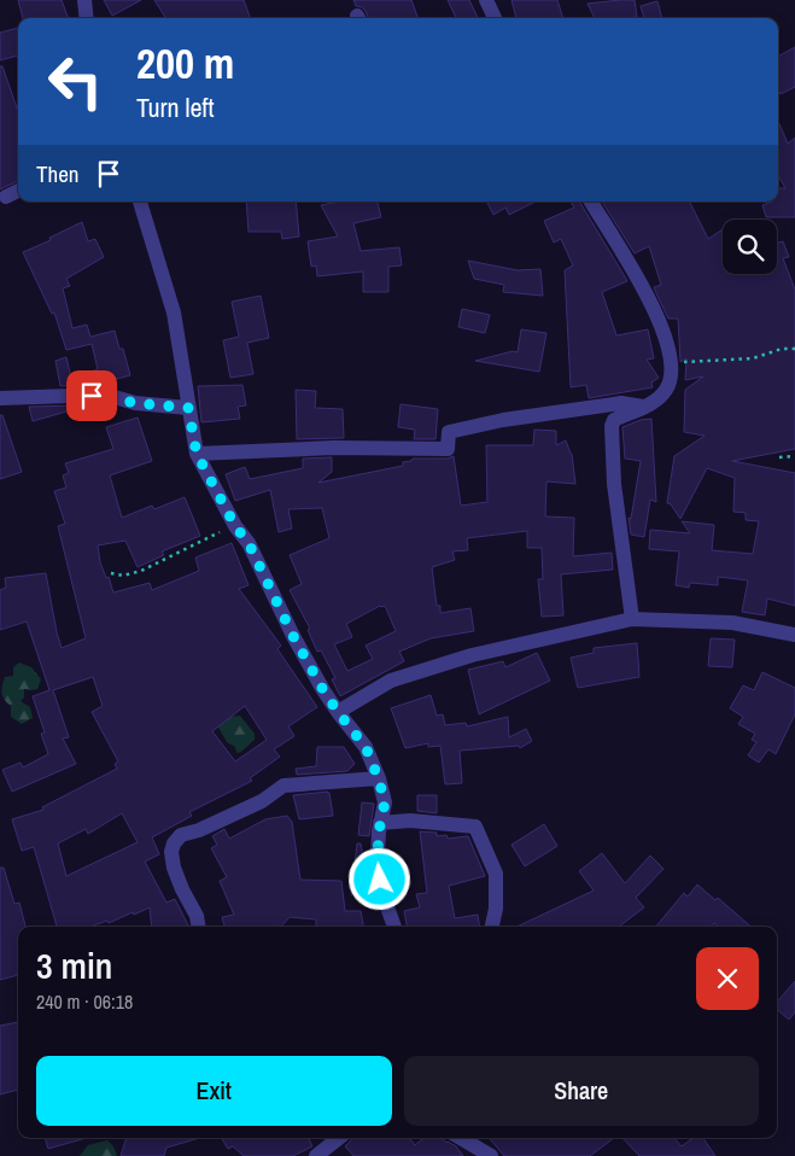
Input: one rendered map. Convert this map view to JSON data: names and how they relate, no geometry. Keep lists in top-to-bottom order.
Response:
{
  "page": {
    "turn": ["200 m", "Turn left"],
    "then": "Then",
    "heading": ["3 min", "240 m · 06:18"],
    "buttons": ["Exit", "Share"]
  }
}
